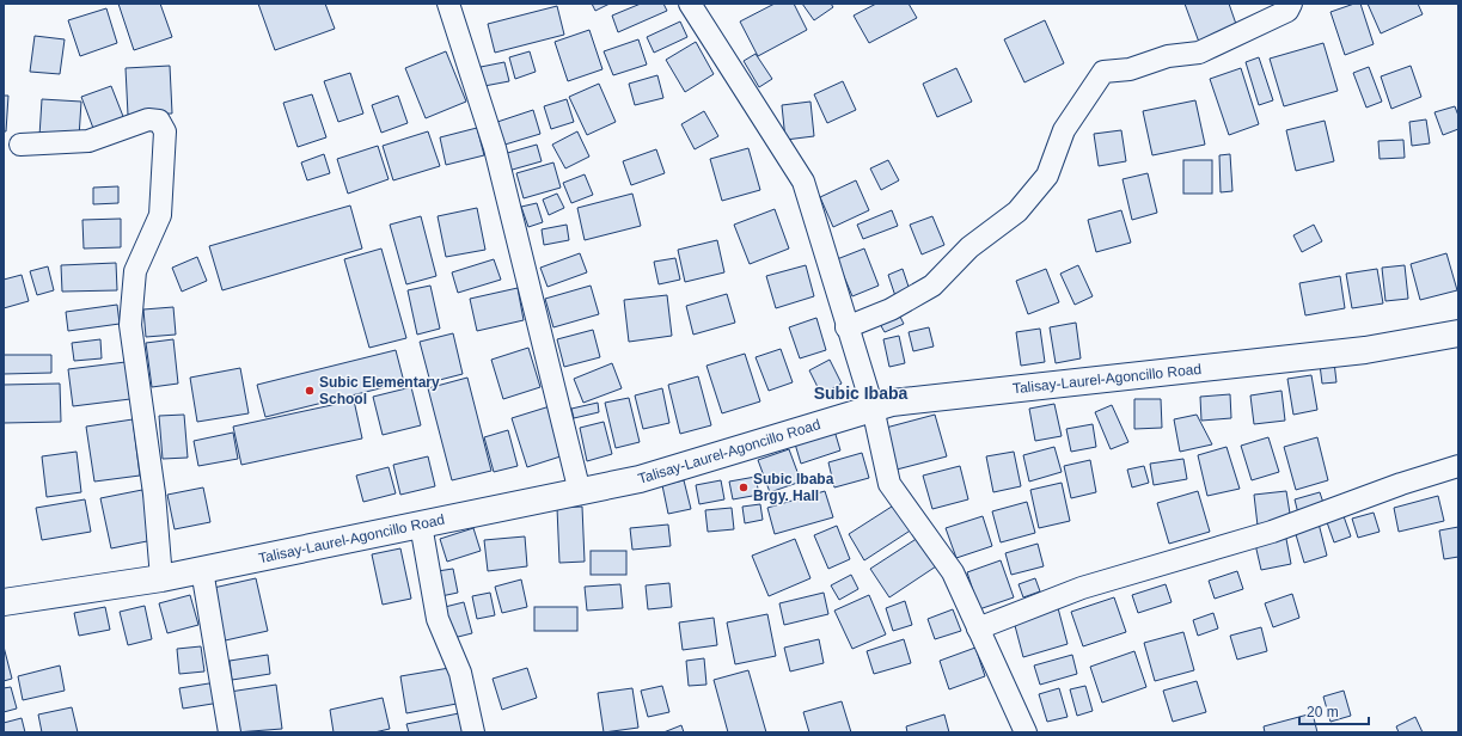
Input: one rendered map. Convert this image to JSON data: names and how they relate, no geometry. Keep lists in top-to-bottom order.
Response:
{
  "streets": {
    "main road": ["Talisay-Laurel-Agoncillo Road"]
  },
  "districts": ["Subic Ibaba"],
  "places": ["Subic Elementary School", "Subic Ibaba Brgy. Hall"],
  "scale_bar": "20 m"
}
